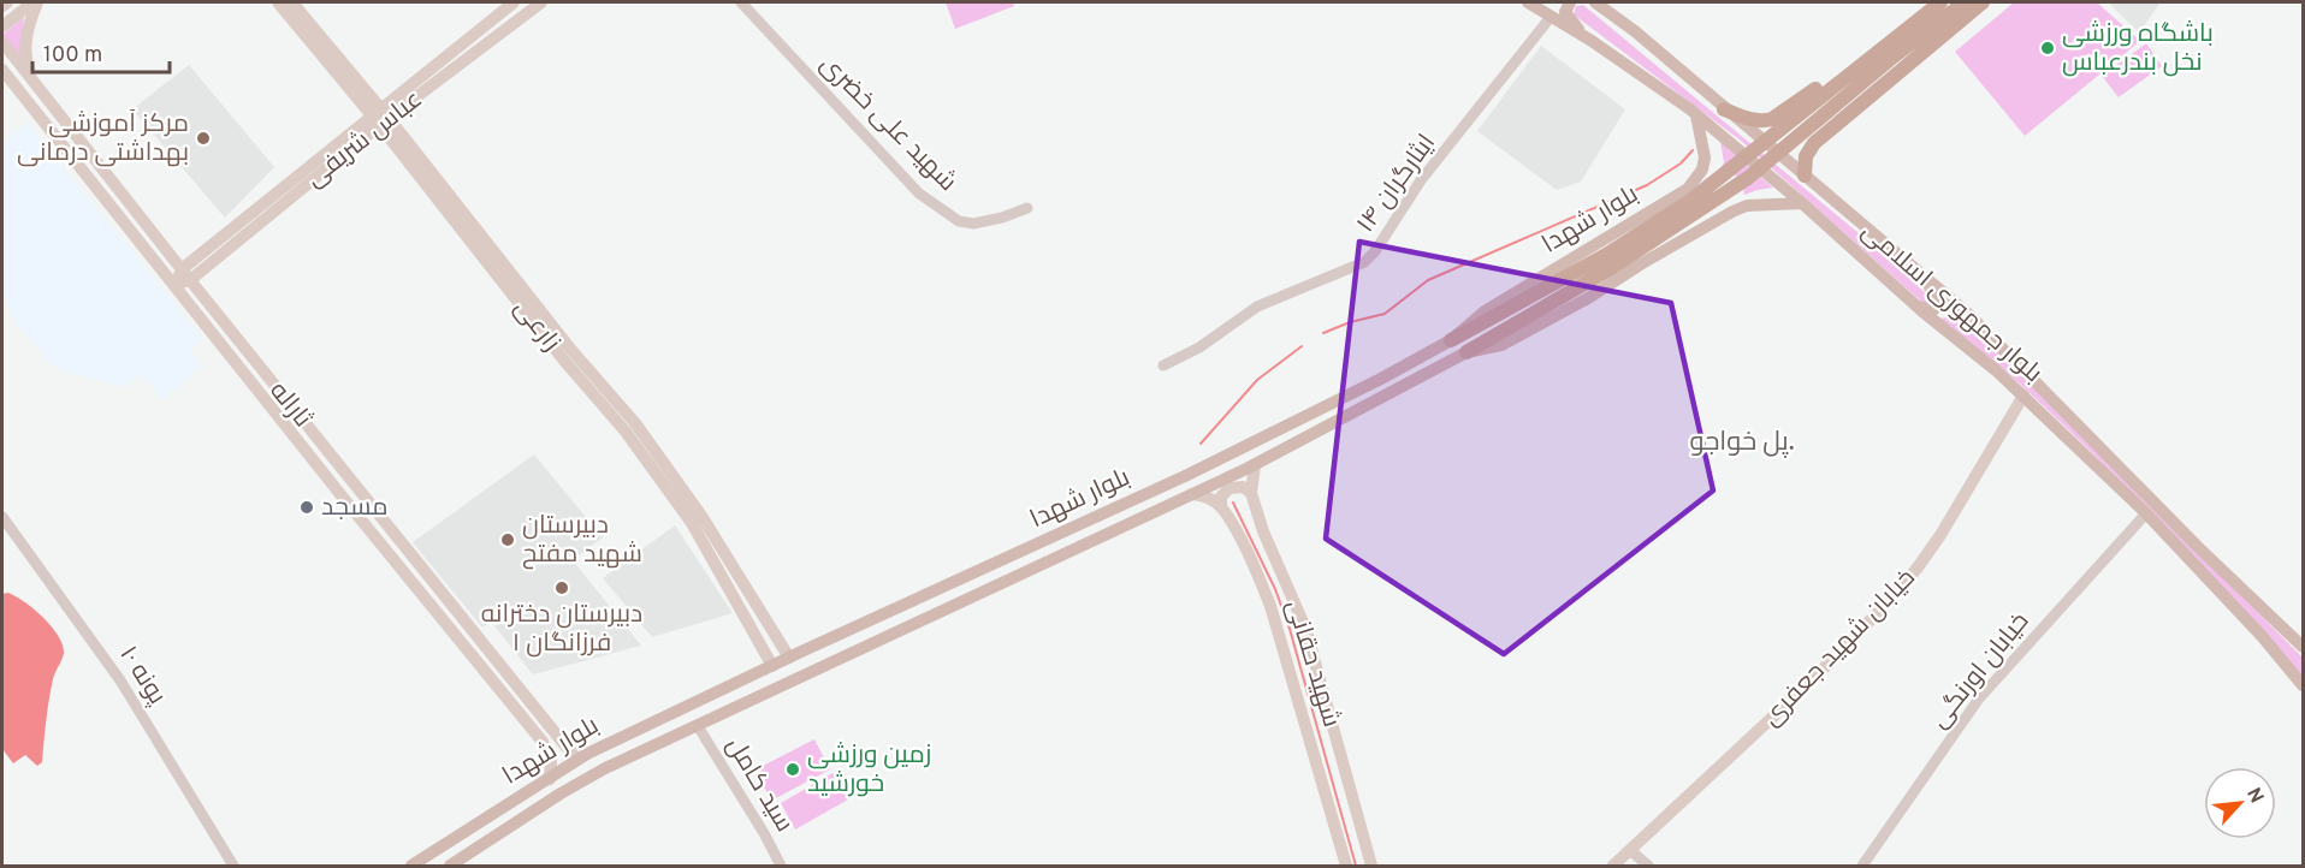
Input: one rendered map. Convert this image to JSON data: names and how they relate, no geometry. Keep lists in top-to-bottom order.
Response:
{
  "streets": {
    "main road": [
      "عباس شریفی",
      "بلوار شهدا",
      "بلوار جمهوری اسلامی",
      "زارعی",
      "ثاراله",
      "خیابان شهید جعفری",
      "شهید حقانی"
    ],
    "street": [
      "شهید علی خضری",
      "ایثارگران ۱۴",
      "خیابان اورنگی",
      "پونه ۱۰",
      "سید کامل"
    ]
  },
  "crossings": [
    ["عباس شریفی", "زارعی"],
    ["عباس شریفی", "ثاراله"],
    ["ایثارگران ۱۴", "بلوار جمهوری اسلامی"],
    ["بلوار شهدا", "بلوار جمهوری اسلامی"],
    ["بلوار شهدا", "زارعی"],
    ["بلوار شهدا", "شهید حقانی"],
    ["بلوار شهدا", "سید کامل"],
    ["بلوار جمهوری اسلامی", "خیابان شهید جعفری"],
    ["بلوار جمهوری اسلامی", "خیابان اورنگی"]
  ],
  "districts": ["پل خواجو."],
  "places": [
    "باشگاه ورزشی نخل بندرعباس",
    "مرکز آموزشی بهداشتی درمانی",
    "مسجد",
    "دبیرستان شهید مفتح",
    "دبیرستان دخترانه فرزانگان ۱",
    "زمین ورزشی خورشید"
  ],
  "scale_bar": "100 m",
  "north": "top right"
}
